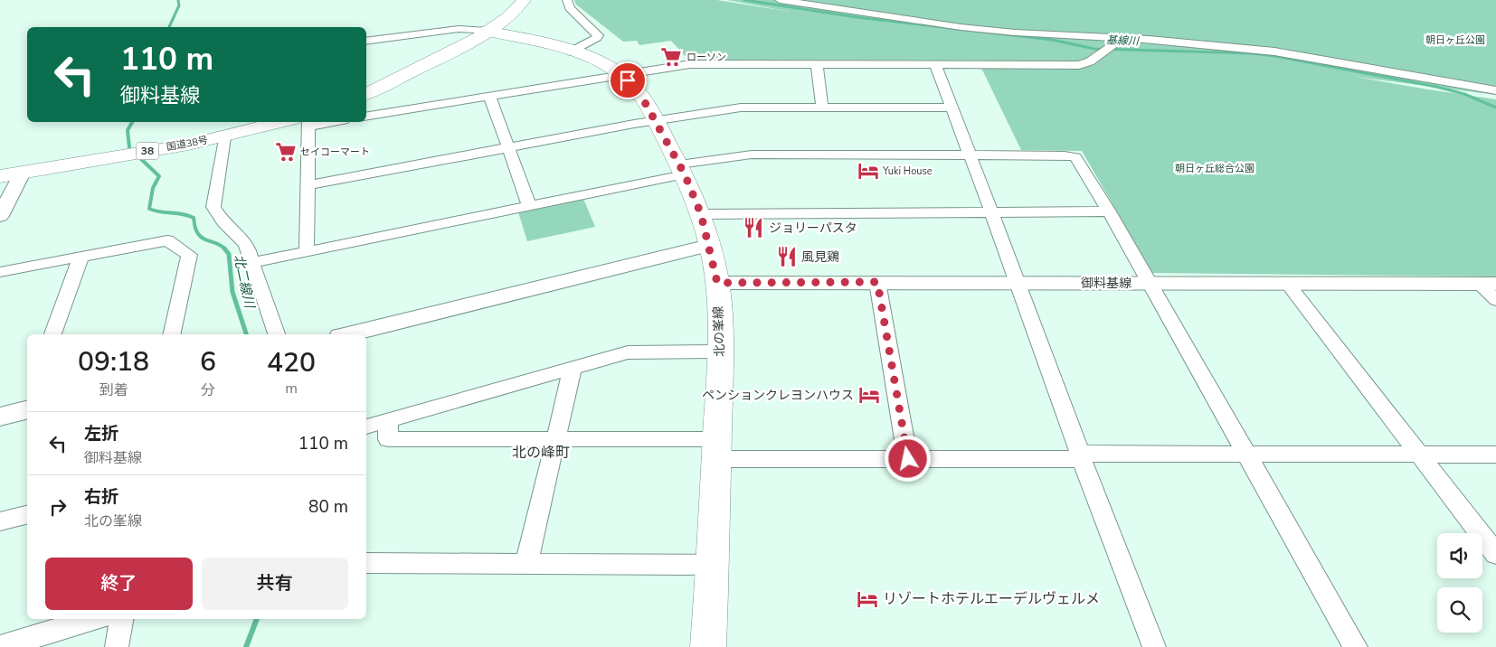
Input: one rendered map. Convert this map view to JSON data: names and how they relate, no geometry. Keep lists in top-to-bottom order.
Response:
{
  "streets": {
    "main road": ["国道38号", "38", "北の峯線"],
    "street": ["御料基線"]
  },
  "crossings": [
    ["御料基線", "北の峯線"]
  ],
  "districts": ["北の峰町"],
  "water": ["基線川", "北二線川"],
  "parks": ["朝日ヶ丘公園", "朝日ヶ丘総合公園"],
  "places": {
    "supermarket": ["ローソン", "セイコーマート"],
    "hotel": ["Yuki House", "ペンションクレヨンハウス", "リゾートホテルエーデルヴェルメ"],
    "restaurant": ["ジョリーパスタ", "風見鶏"]
  },
  "page": {
    "turn": ["110 m", "御料基線"],
    "eta": [
      "09:18",
      "到着",
      "6",
      "分",
      "420",
      "m"
    ],
    "list": [
      {
        "name": "左折",
        "note": "御料基線",
        "value": "110 m"
      },
      {
        "name": "右折",
        "note": "北の峯線",
        "value": "80 m"
      }
    ],
    "buttons": ["終了", "共有"]
  }
}
